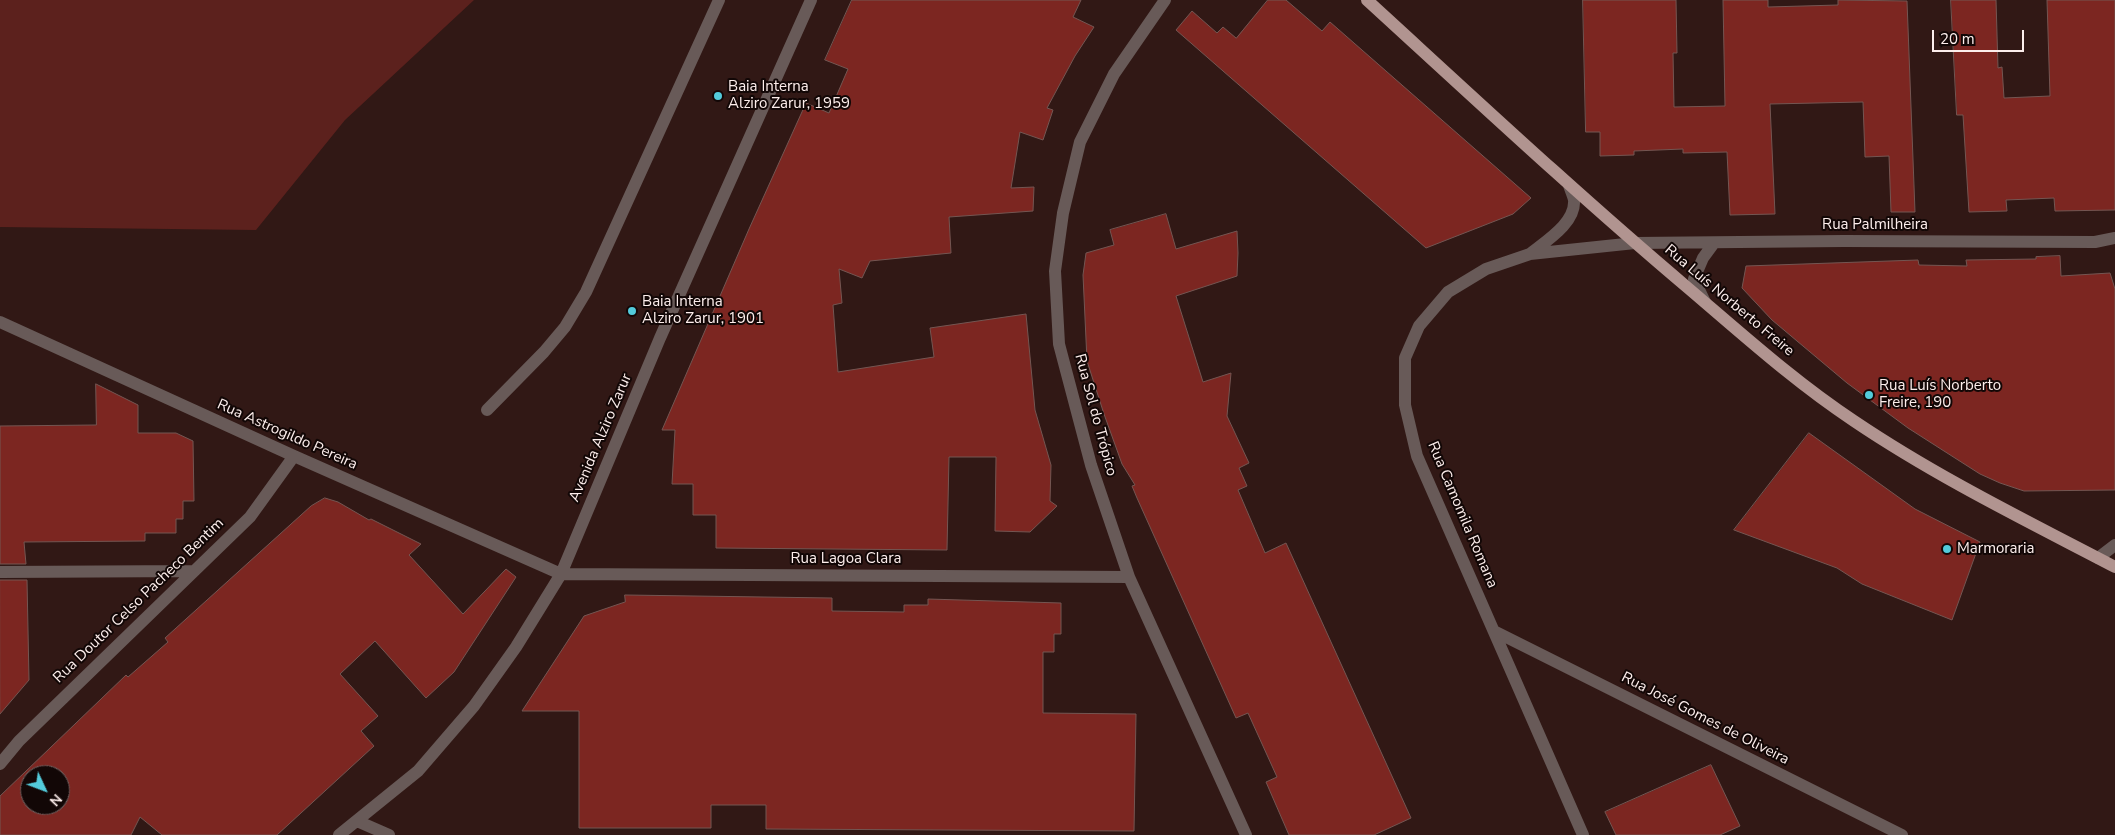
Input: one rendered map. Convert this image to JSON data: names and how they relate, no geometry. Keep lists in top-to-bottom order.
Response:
{
  "streets": {
    "main road": ["Rua Luís Norberto Freire"],
    "street": [
      "Rua Palmilheira",
      "Rua Sol do Trópico",
      "Rua Astrogildo Pereira",
      "Avenida Alziro Zarur",
      "Rua Camomila Romana",
      "Rua Lagoa Clara",
      "Rua Doutor Celso Pacheco Bentim",
      "Rua José Gomes de Oliveira"
    ]
  },
  "crossings": [
    ["Rua Palmilheira", "Rua Luís Norberto Freire"],
    ["Rua Palmilheira", "Rua Camomila Romana"],
    ["Rua Luís Norberto Freire", "Rua Camomila Romana"],
    ["Rua Sol do Trópico", "Rua Lagoa Clara"],
    ["Rua Astrogildo Pereira", "Avenida Alziro Zarur"],
    ["Rua Astrogildo Pereira", "Rua Lagoa Clara"],
    ["Rua Astrogildo Pereira", "Rua Doutor Celso Pacheco Bentim"],
    ["Avenida Alziro Zarur", "Rua Lagoa Clara"],
    ["Rua Camomila Romana", "Rua José Gomes de Oliveira"]
  ],
  "places": [
    "Baia Interna Alziro Zarur, 1959",
    "Baia Interna Alziro Zarur, 1901",
    "Rua Luís Norberto Freire, 190",
    "Marmoraria"
  ],
  "scale_bar": "20 m",
  "north": "bottom right"
}
